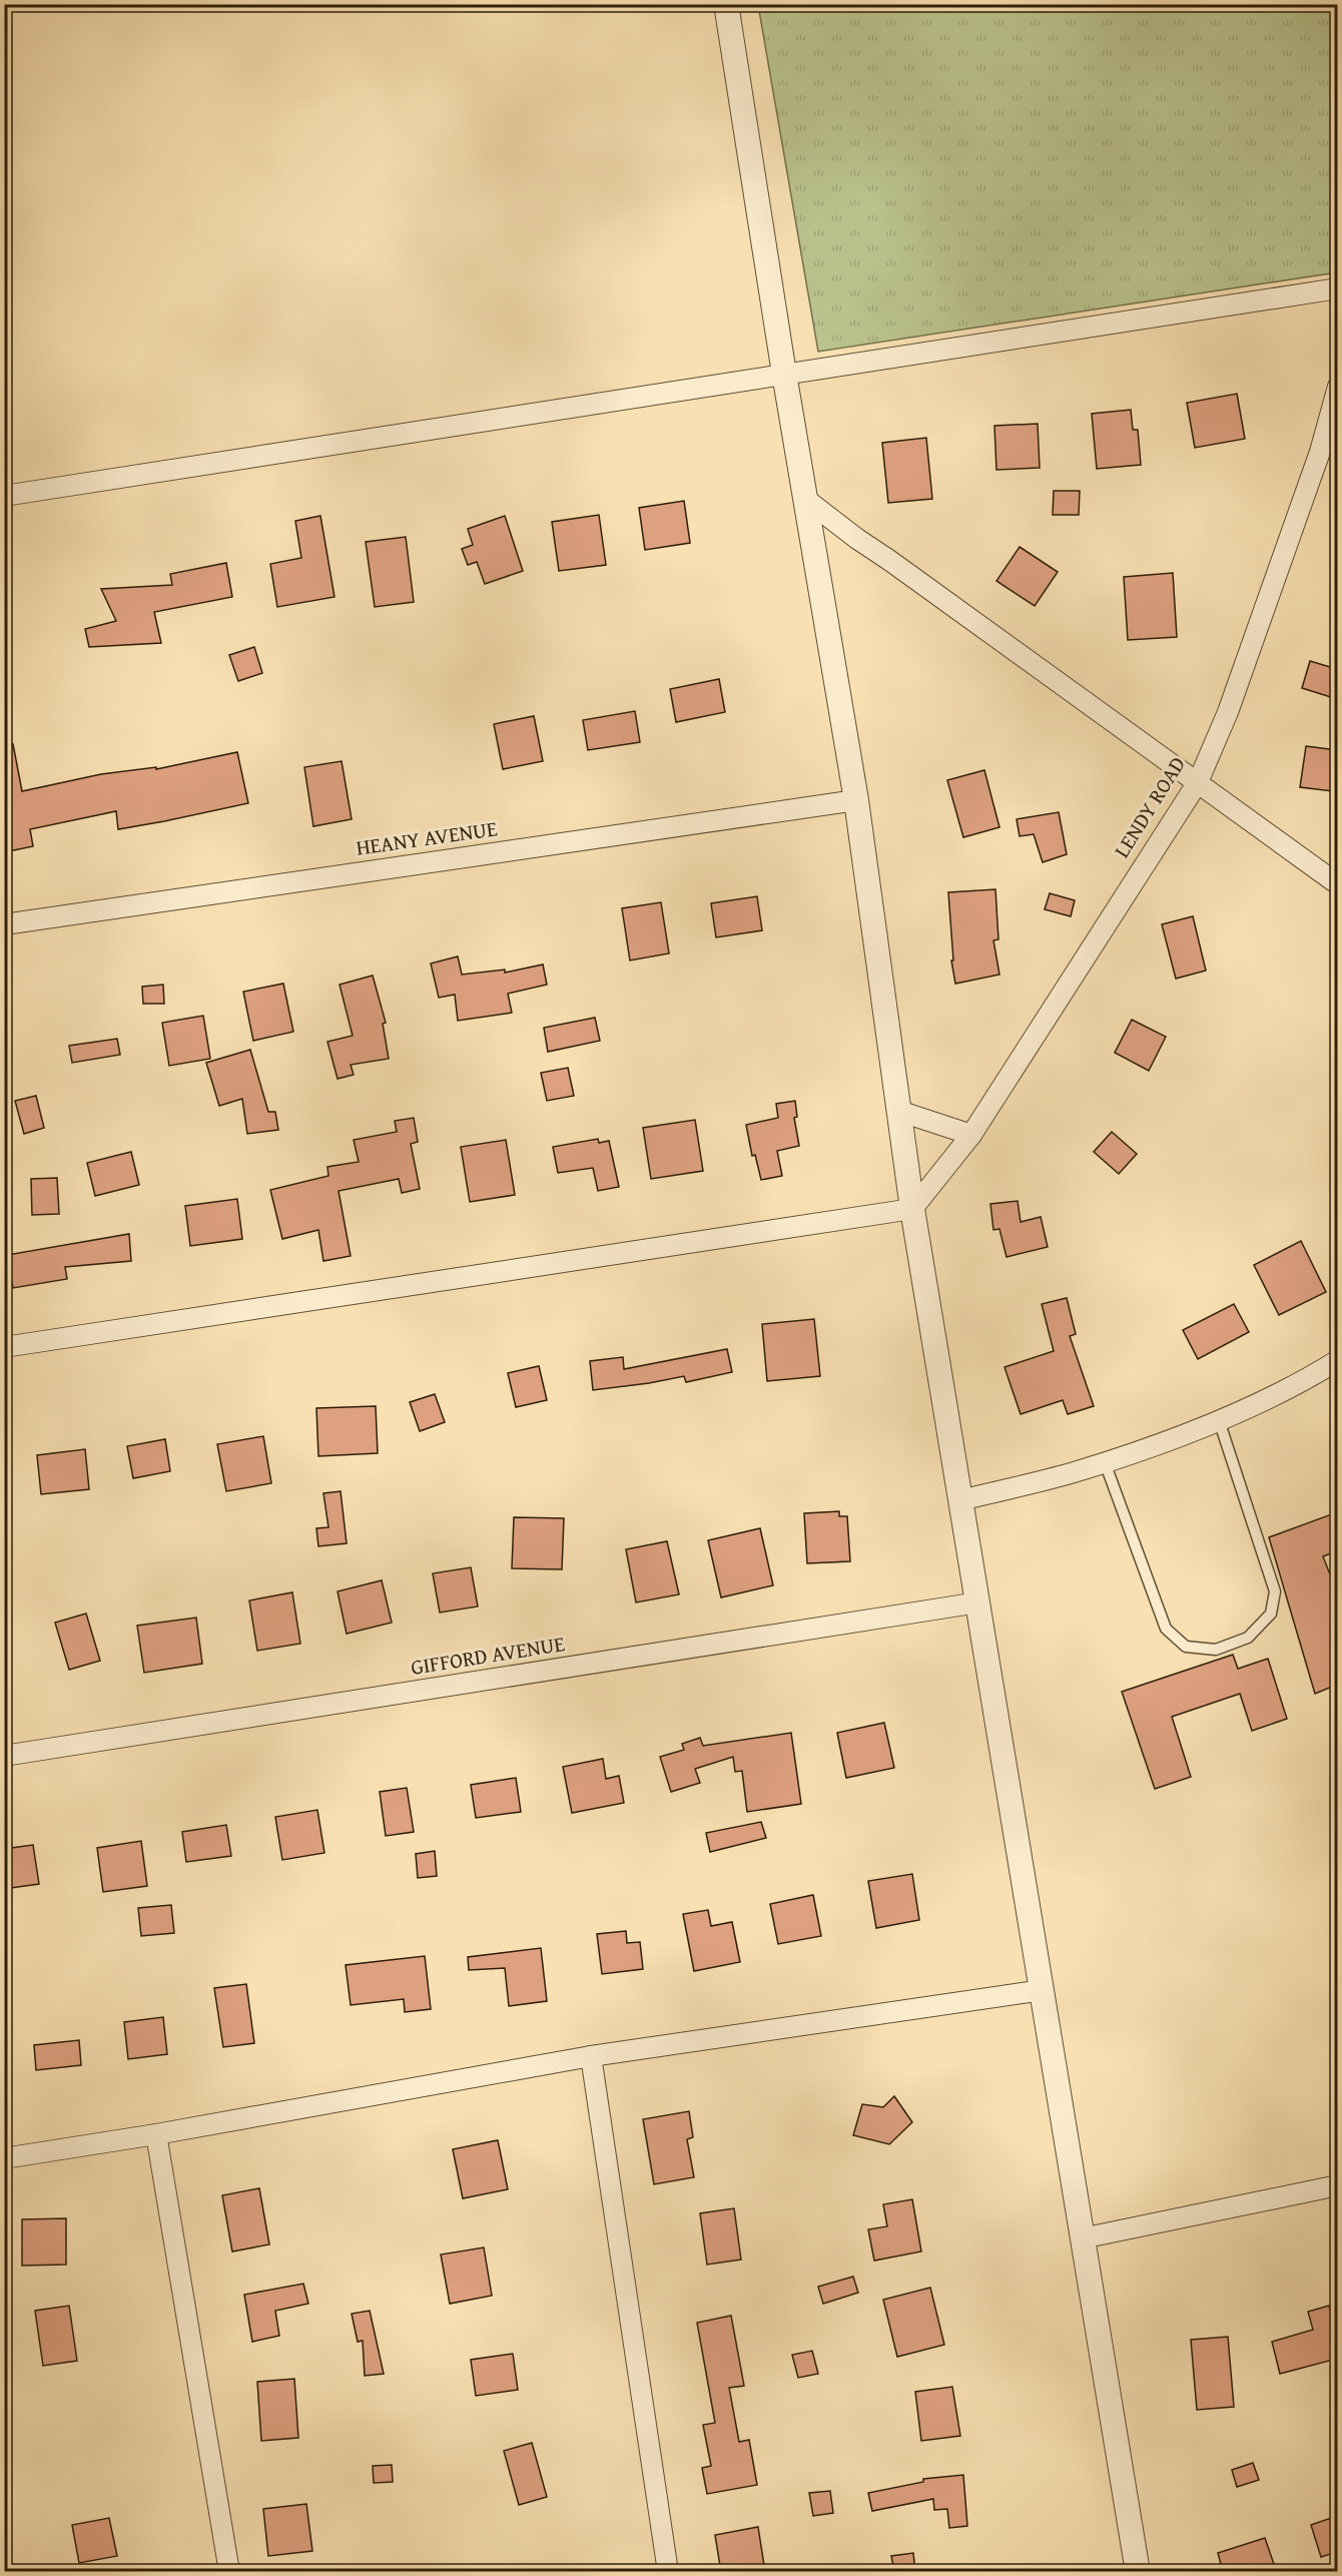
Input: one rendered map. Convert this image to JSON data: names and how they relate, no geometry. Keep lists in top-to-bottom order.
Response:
{
  "streets": {
    "street": ["LENDY ROAD", "HEANY AVENUE", "GIFFORD AVENUE"]
  }
}
